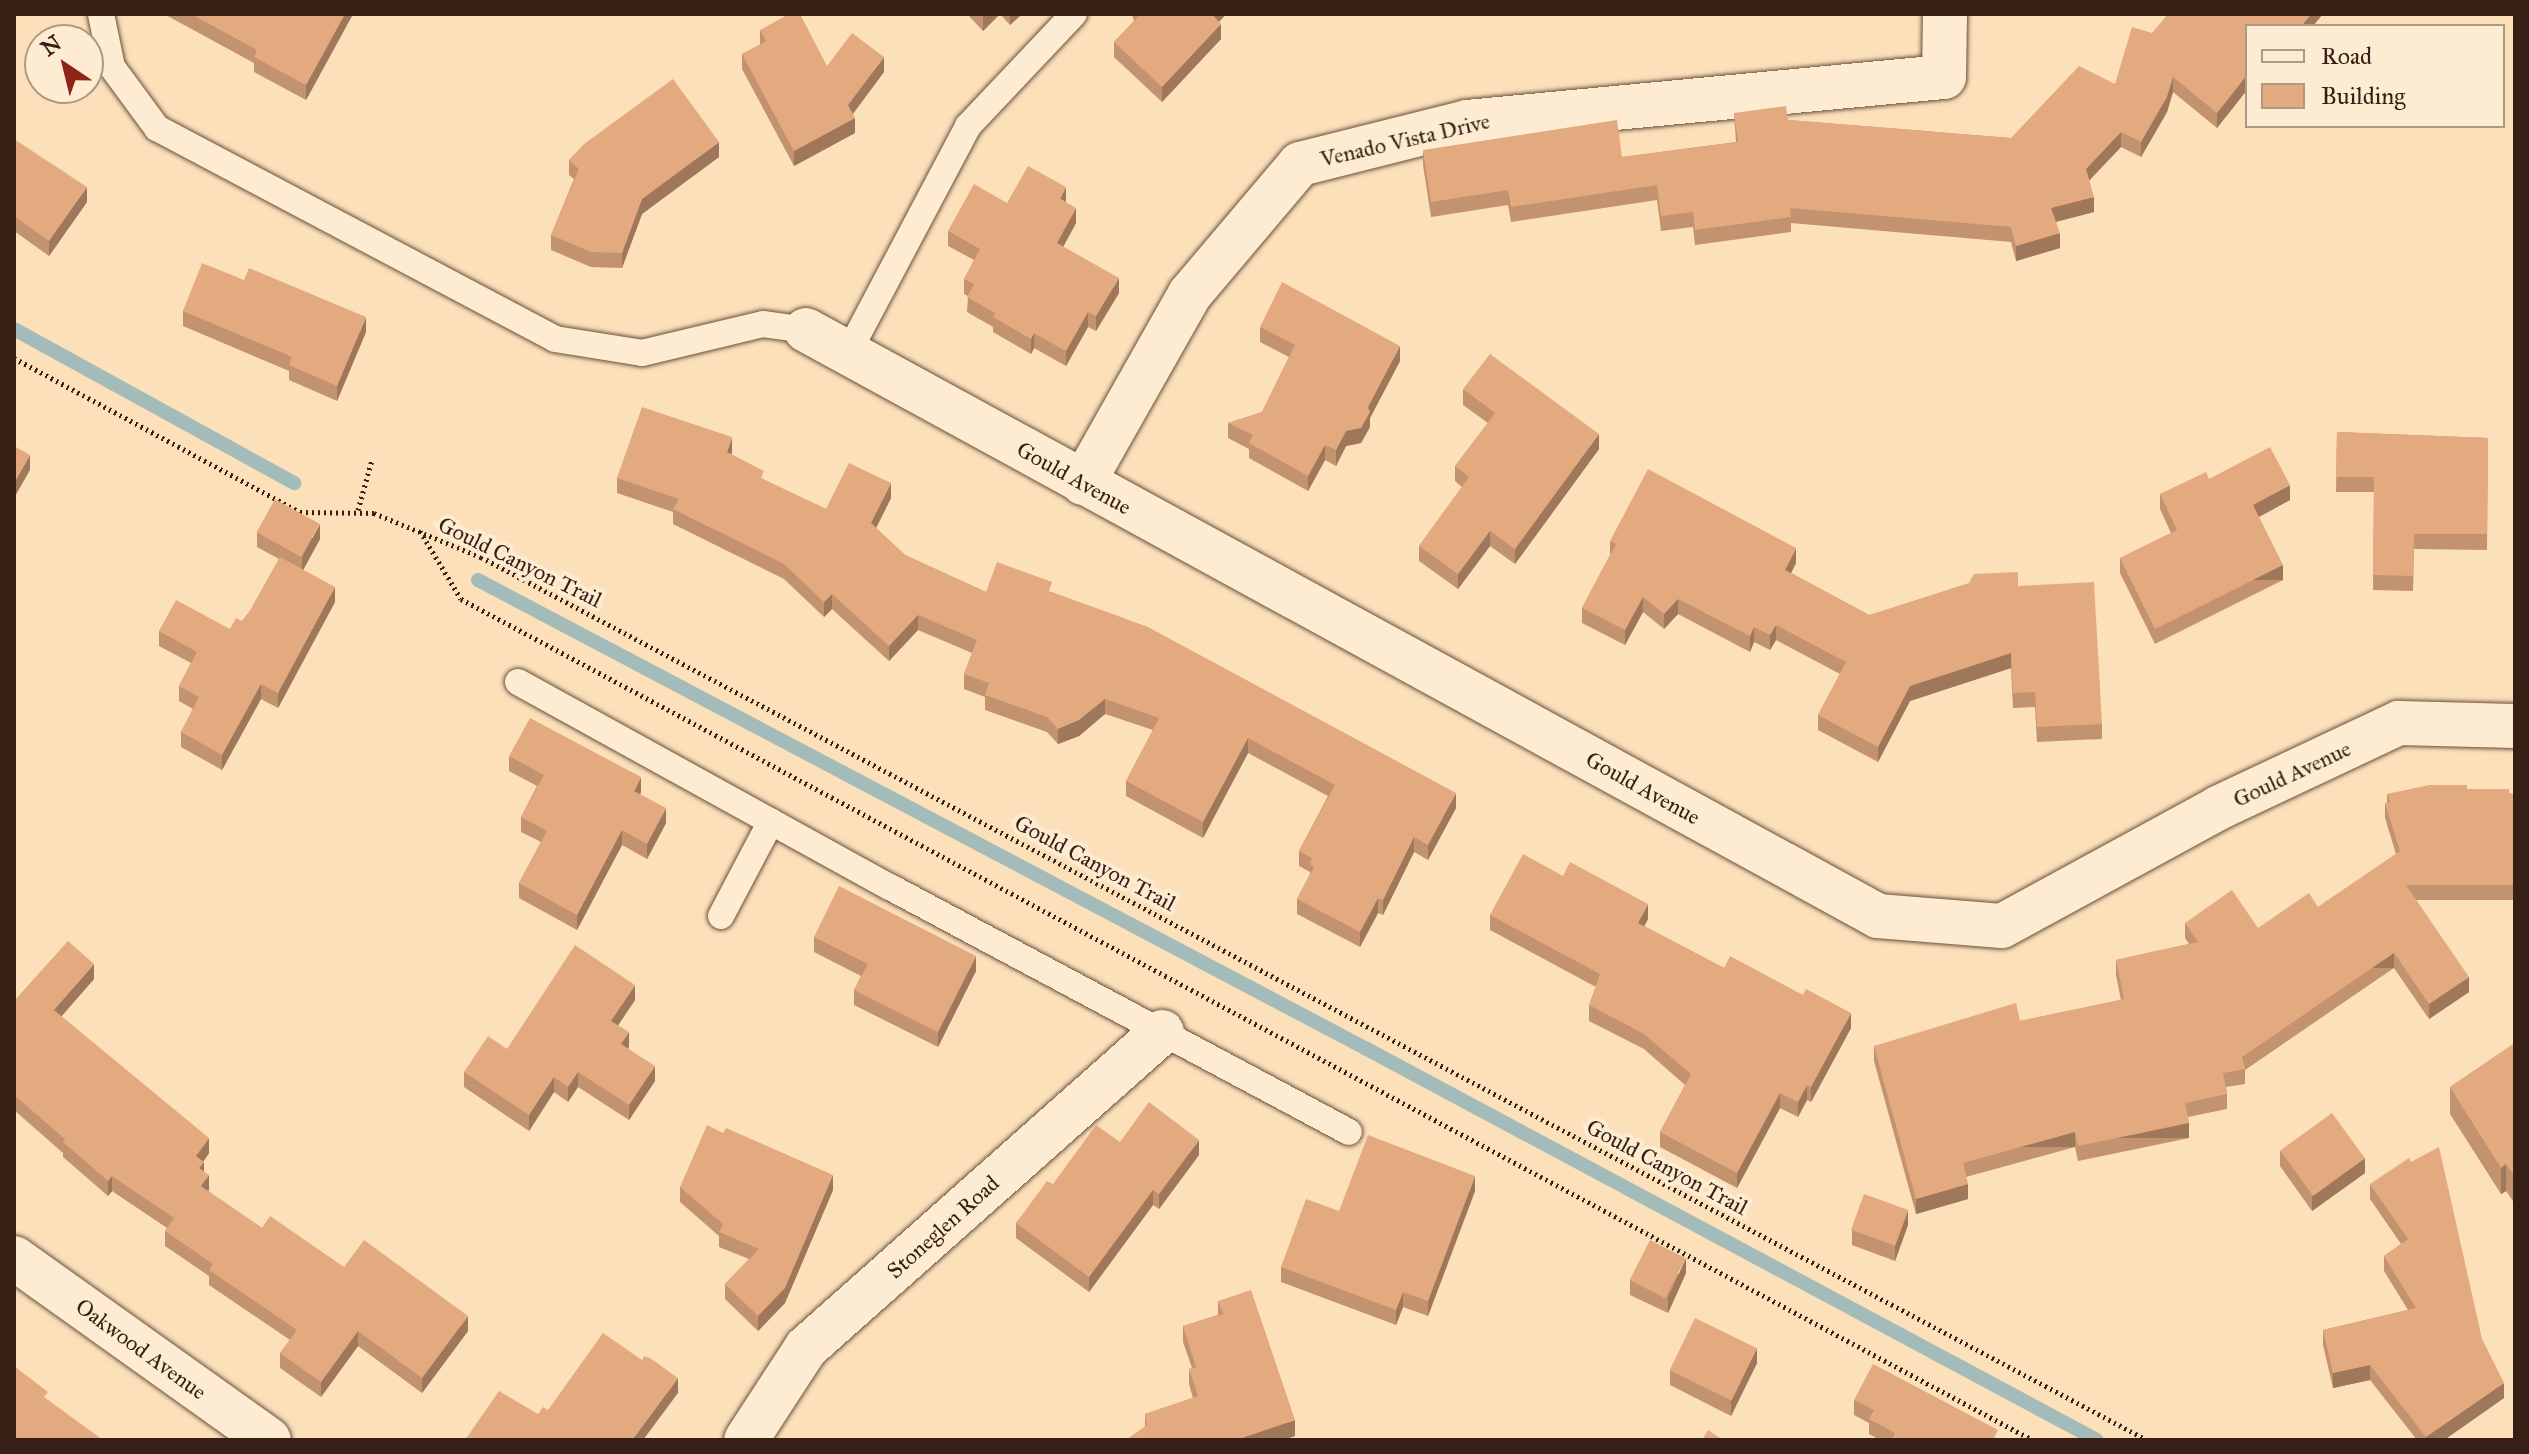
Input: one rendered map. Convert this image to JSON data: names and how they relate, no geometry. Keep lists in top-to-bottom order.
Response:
{
  "streets": {
    "street": [
      "Venado Vista Drive",
      "Gould Avenue",
      "Stoneglen Road",
      "Oakwood Avenue"
    ],
    "path": ["Gould Canyon Trail"]
  },
  "crossings": [
    ["Venado Vista Drive", "Gould Avenue"]
  ],
  "legend": ["Road", "Building"],
  "north": "top left"
}
